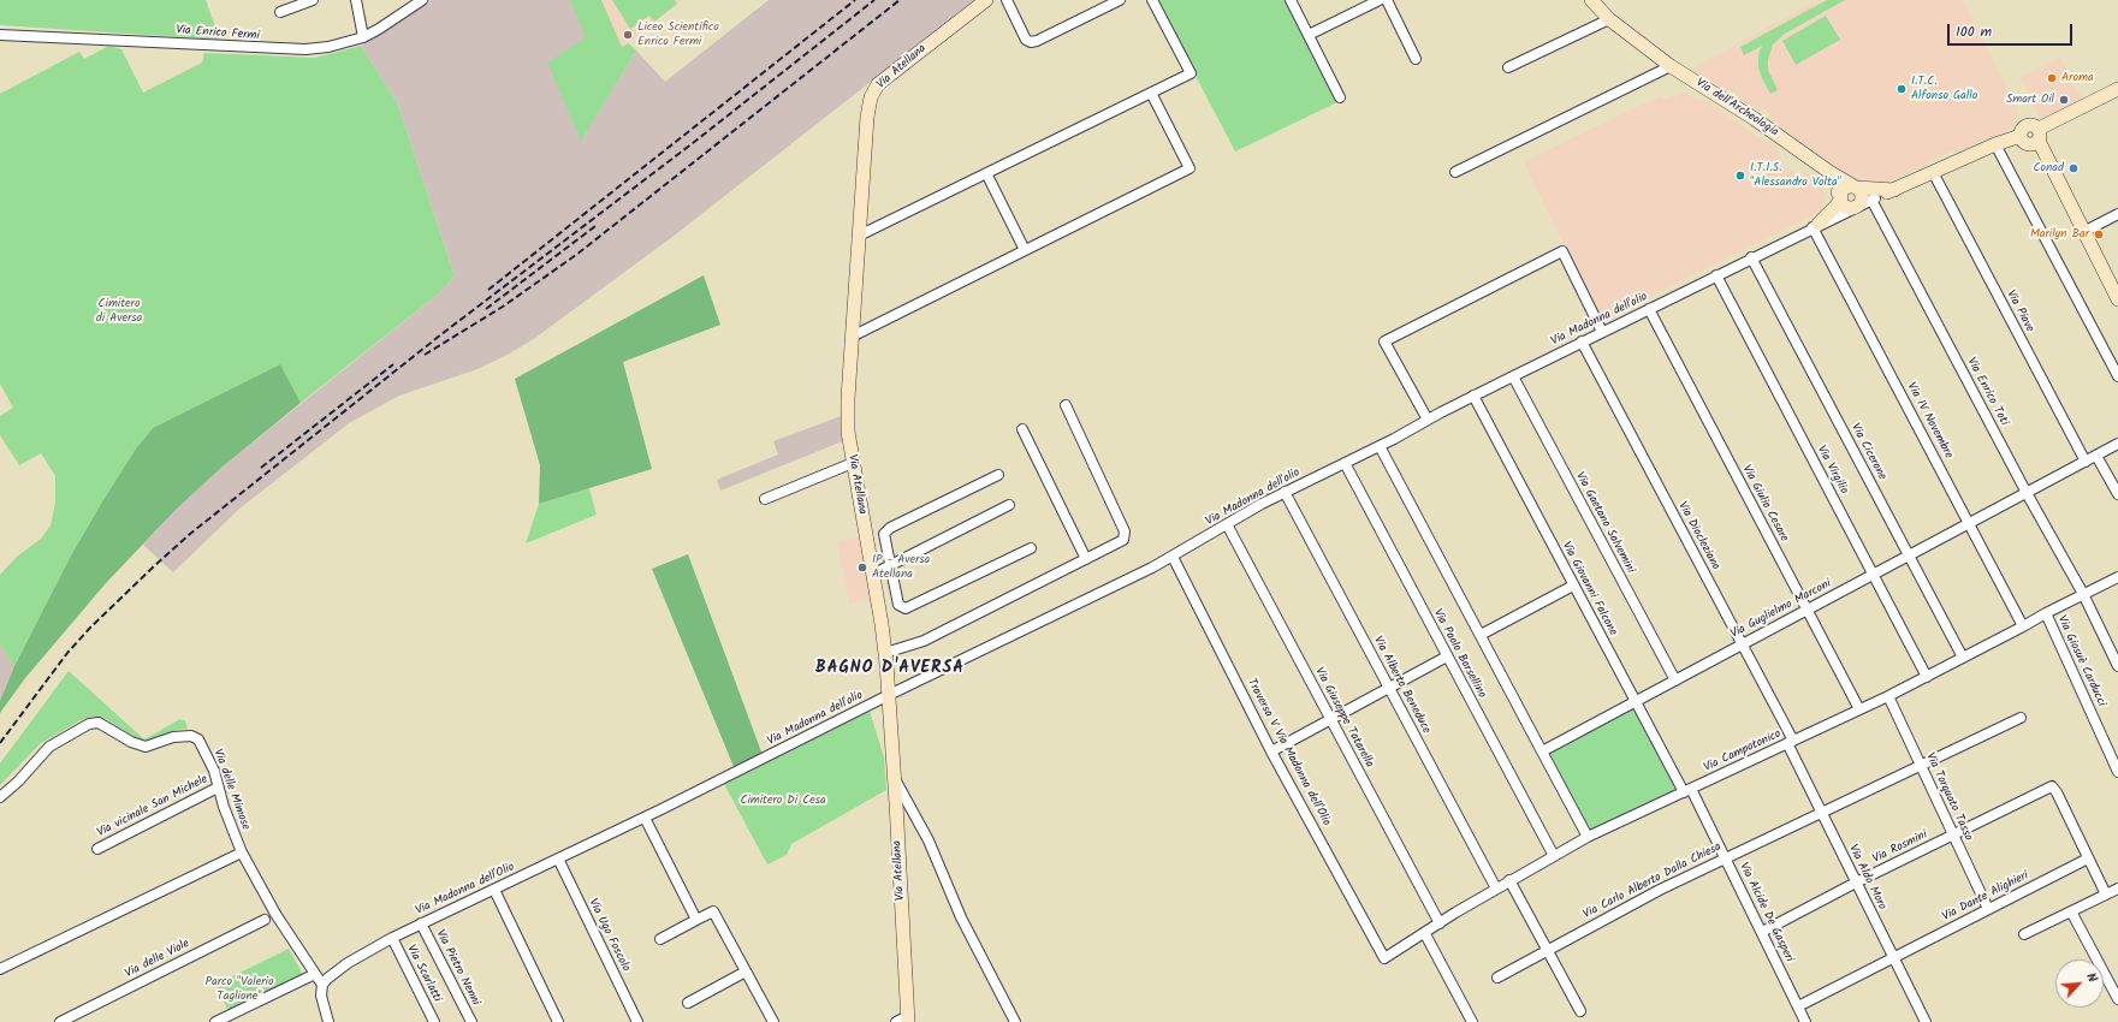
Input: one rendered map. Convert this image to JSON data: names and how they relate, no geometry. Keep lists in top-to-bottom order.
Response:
{
  "streets": {
    "main road": ["Via Atellana", "Via dell'Archeologia"],
    "street": [
      "Via Enrico Fermi",
      "Via Piave",
      "Via Madonna dell'olio",
      "Via Enrico Toti",
      "Via IV Novembre",
      "Via Cicerone",
      "Via Virgilio",
      "Via Giulio Cesare",
      "Via Gaetano Salvemini",
      "Via Diocleziano",
      "Via Giovanni Falcone",
      "Via Guglielmo Marconi",
      "Via Paolo Borsellino",
      "Via Giosuè Carducci",
      "Via Alberto Beneduce",
      "Via Giuseppe Tatarella",
      "Via Campotonico",
      "Traversa V Via Madonna dell'Olio",
      "Via delle Mimose",
      "Via Torquato Tasso",
      "Via vicinale San Michele",
      "Via Rosmini",
      "Via Aldo Moro",
      "Via Carlo Alberto Dalla Chiesa",
      "Via Madonna dell'Olio",
      "Via Dante Alighieri",
      "Via Alcide De Gasperi",
      "Via Ugo Foscolo",
      "Via delle Viole",
      "Via Pietro Nenni",
      "Via Scarlatti"
    ]
  },
  "crossings": [
    ["Via Atellana", "Via Madonna dell'olio"],
    ["Via dell'Archeologia", "Via Piave"],
    ["Via dell'Archeologia", "Via Madonna dell'olio"],
    ["Via dell'Archeologia", "Via Enrico Toti"],
    ["Via Piave", "Via Guglielmo Marconi"],
    ["Via Madonna dell'olio", "Via Enrico Toti"],
    ["Via Madonna dell'olio", "Via IV Novembre"],
    ["Via Madonna dell'olio", "Via Cicerone"],
    ["Via Madonna dell'olio", "Via Virgilio"],
    ["Via Madonna dell'olio", "Via Giulio Cesare"],
    ["Via Madonna dell'olio", "Via Gaetano Salvemini"],
    ["Via Madonna dell'olio", "Via Diocleziano"],
    ["Via Madonna dell'olio", "Via Giovanni Falcone"],
    ["Via Madonna dell'olio", "Via Paolo Borsellino"],
    ["Via Madonna dell'olio", "Via Alberto Beneduce"],
    ["Via Madonna dell'olio", "Via Giuseppe Tatarella"],
    ["Via Madonna dell'olio", "Traversa V Via Madonna dell'Olio"],
    ["Via Madonna dell'olio", "Via Madonna dell'Olio"],
    ["Via Enrico Toti", "Via Guglielmo Marconi"],
    ["Via Enrico Toti", "Via Campotonico"],
    ["Via IV Novembre", "Via Guglielmo Marconi"],
    ["Via IV Novembre", "Via Campotonico"],
    ["Via Cicerone", "Via Guglielmo Marconi"],
    ["Via Cicerone", "Via Campotonico"],
    ["Via Virgilio", "Via Guglielmo Marconi"],
    ["Via Virgilio", "Via Campotonico"],
    ["Via Giulio Cesare", "Via Guglielmo Marconi"],
    ["Via Giulio Cesare", "Via Campotonico"],
    ["Via Gaetano Salvemini", "Via Guglielmo Marconi"],
    ["Via Diocleziano", "Via Guglielmo Marconi"],
    ["Via Diocleziano", "Via Campotonico"],
    ["Via Diocleziano", "Via Aldo Moro"],
    ["Via Giovanni Falcone", "Via Guglielmo Marconi"],
    ["Via Giovanni Falcone", "Via Campotonico"],
    ["Via Giovanni Falcone", "Via Alcide De Gasperi"],
    ["Via Paolo Borsellino", "Via Campotonico"],
    ["Via Giosuè Carducci", "Via Campotonico"],
    ["Via Alberto Beneduce", "Via Campotonico"],
    ["Via Giuseppe Tatarella", "Via Campotonico"],
    ["Via Campotonico", "Traversa V Via Madonna dell'Olio"],
    ["Via Campotonico", "Via Torquato Tasso"],
    ["Via Campotonico", "Via Aldo Moro"],
    ["Via Campotonico", "Via Alcide De Gasperi"],
    ["Via delle Mimose", "Via vicinale San Michele"],
    ["Via delle Mimose", "Via Madonna dell'Olio"],
    ["Via Torquato Tasso", "Via Rosmini"],
    ["Via Torquato Tasso", "Via Carlo Alberto Dalla Chiesa"],
    ["Via Torquato Tasso", "Via Dante Alighieri"],
    ["Via Rosmini", "Via Aldo Moro"],
    ["Via Rosmini", "Via Dante Alighieri"],
    ["Via Rosmini", "Via Alcide De Gasperi"],
    ["Via Aldo Moro", "Via Carlo Alberto Dalla Chiesa"],
    ["Via Aldo Moro", "Via Dante Alighieri"],
    ["Via Carlo Alberto Dalla Chiesa", "Via Alcide De Gasperi"],
    ["Via Madonna dell'Olio", "Via Ugo Foscolo"],
    ["Via Madonna dell'Olio", "Via Pietro Nenni"],
    ["Via Madonna dell'Olio", "Via Scarlatti"],
    ["Via Dante Alighieri", "Via Alcide De Gasperi"]
  ],
  "districts": ["BAGNO D'AVERSA"],
  "parks": ["Cimitero di Aversa", "Cimitero Di Cesa", "Parco \"Valerio Taglione\""],
  "places": [
    "Liceo Scientifico Enrico Fermi",
    "Aroma",
    "I.T.C. Alfonso Gallo",
    "Smart Oil",
    "Conad",
    "I.T.I.S. \"Alessandro Volta\"",
    "Marilyn Bar",
    "IP - Aversa Atellana"
  ],
  "scale_bar": "100 m",
  "north": "top right"
}
